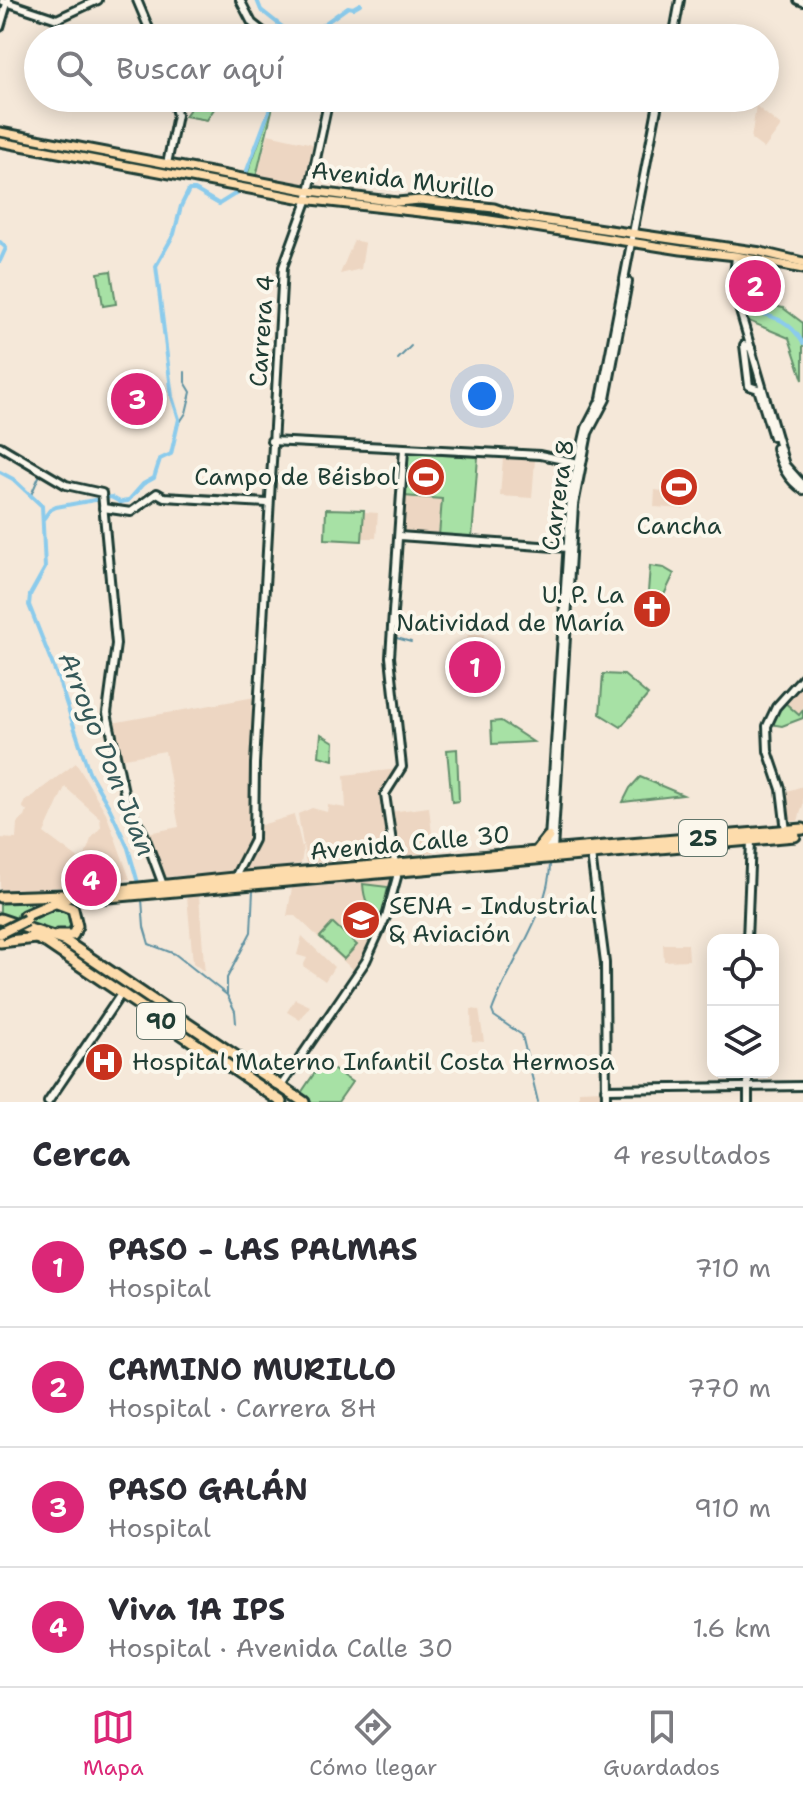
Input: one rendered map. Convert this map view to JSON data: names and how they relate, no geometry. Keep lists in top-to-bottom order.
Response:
{
  "streets": {
    "highway": ["25", "Avenida Calle 30", "90"],
    "main road": ["Avenida Murillo"],
    "street": ["Carrera 4", "Carrera 8"]
  },
  "crossings": [
    ["Avenida Murillo", "Carrera 4"],
    ["Avenida Murillo", "Carrera 8"],
    ["Carrera 4", "Avenida Calle 30"],
    ["Carrera 8", "Avenida Calle 30"],
    ["25", "Avenida Calle 30"],
    ["25", "90"]
  ],
  "water": ["Arroyo Don Juan"],
  "places": {
    "sports": ["Campo de Béisbol", "Cancha"],
    "church": ["U. P. La Natividad de María"],
    "school or university": ["SENA - Industrial & Aviación"],
    "hospital": ["Hospital Materno Infantil Costa Hermosa"]
  },
  "page": {
    "search": "Buscar aquí",
    "pins": [
      "2",
      "3",
      "1",
      "4"
    ],
    "heading": ["Cerca", "4 resultados"],
    "list": [
      {
        "mark": "1",
        "name": "PASO - LAS PALMAS",
        "note": "Hospital",
        "value": "710 m"
      },
      {
        "mark": "2",
        "name": "CAMINO MURILLO",
        "note": "Hospital · Carrera 8H",
        "value": "770 m"
      },
      {
        "mark": "3",
        "name": "PASO GALÁN",
        "note": "Hospital",
        "value": "910 m"
      },
      {
        "mark": "4",
        "name": "Viva 1A IPS",
        "note": "Hospital · Avenida Calle 30",
        "value": "1.6 km"
      }
    ],
    "nav": ["Mapa", "Cómo llegar", "Guardados"]
  }
}
